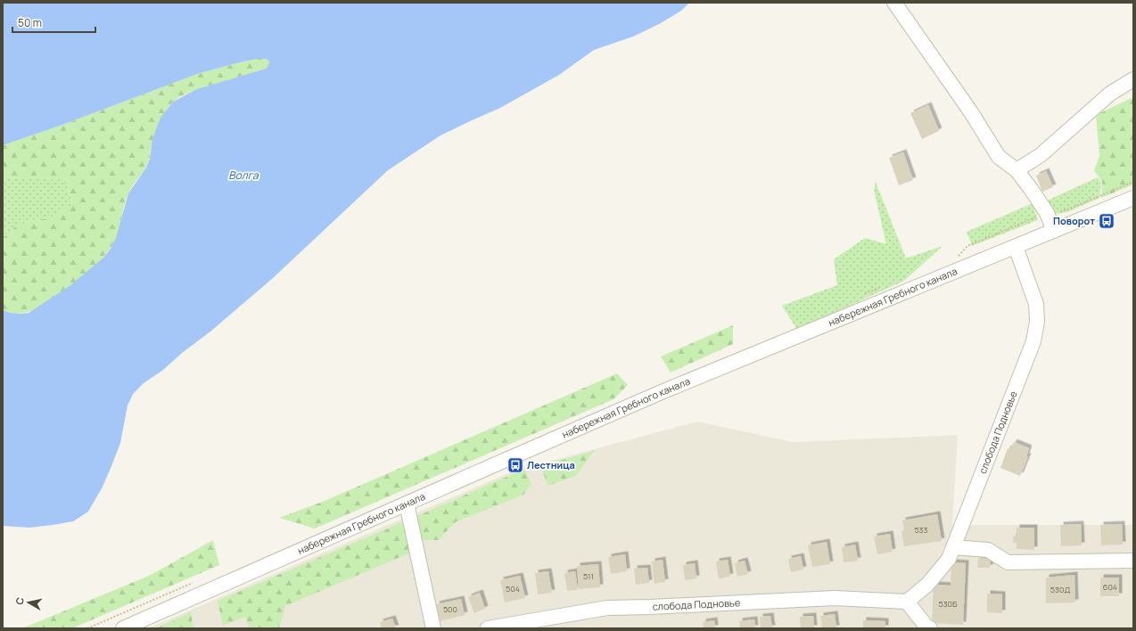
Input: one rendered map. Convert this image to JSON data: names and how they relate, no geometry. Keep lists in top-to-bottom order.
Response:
{
  "streets": {
    "street": ["набережная Гребного канала", "слобода Подновье"]
  },
  "crossings": [
    ["набережная Гребного канала", "слобода Подновье"]
  ],
  "water": ["Волга"],
  "places": {
    "bus stop": ["Поворот", "Лестница"]
  },
  "house_numbers": [
    "533",
    "511",
    "604",
    "504",
    "530Д",
    "530Б",
    "500"
  ],
  "scale_bar": "50 m",
  "north": "left"
}
